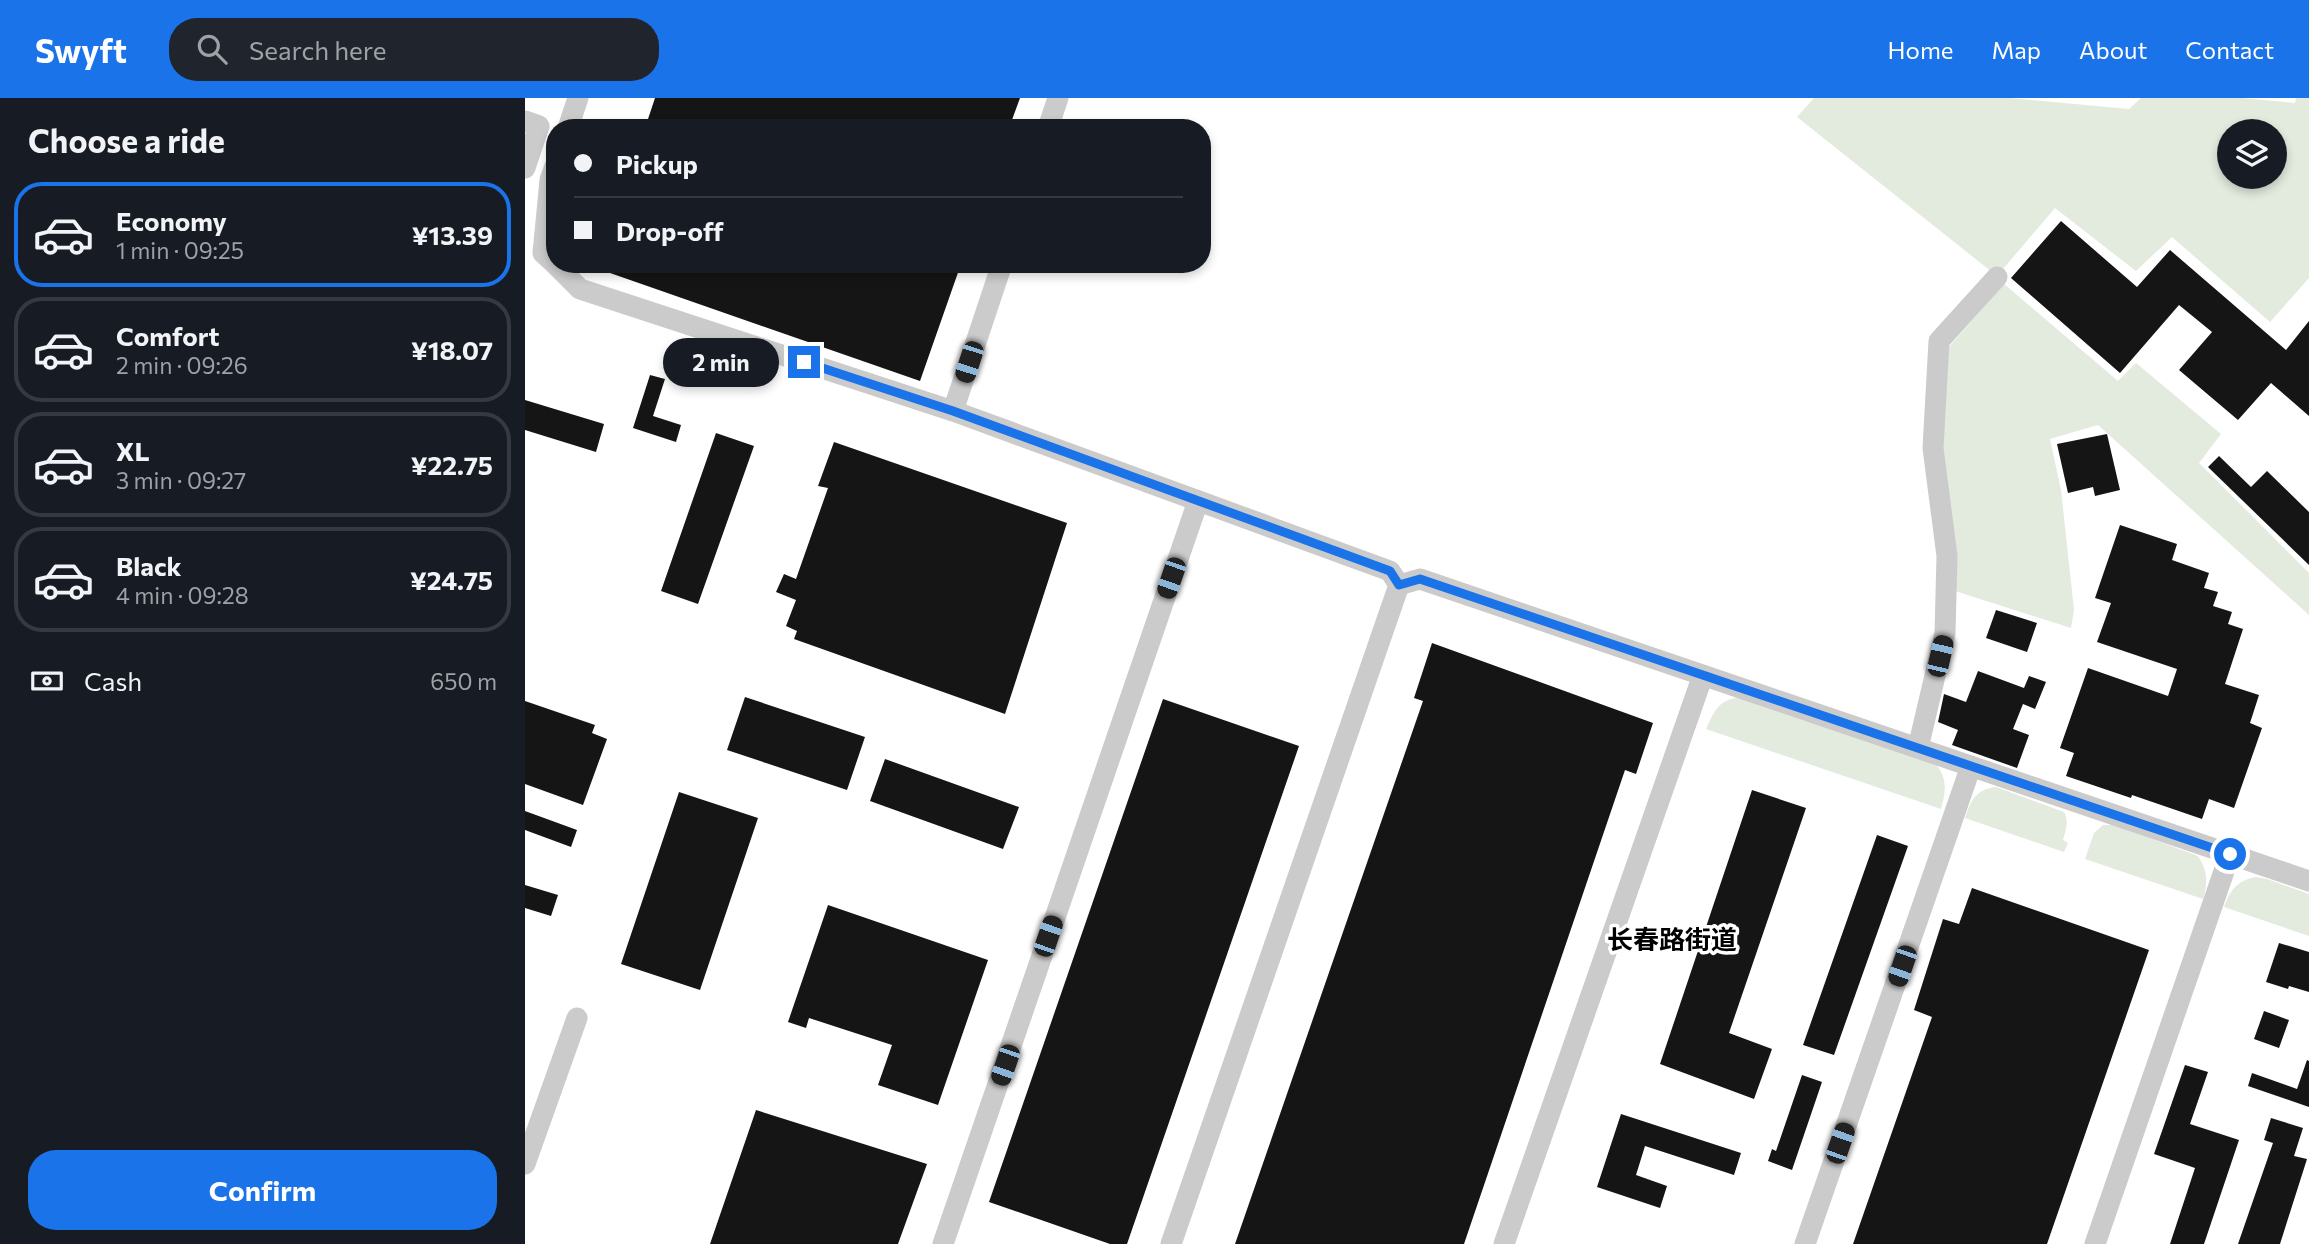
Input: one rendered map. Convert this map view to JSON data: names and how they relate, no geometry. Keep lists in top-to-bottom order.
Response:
{
  "districts": ["长春路街道"],
  "page": {
    "header": "Swyft",
    "search": "Search here",
    "nav": [
      "Home",
      "Map",
      "About",
      "Contact"
    ],
    "heading": "Choose a ride",
    "banner": ["Pickup", "Drop-off"],
    "list": [
      {
        "name": "Economy",
        "note": "1 min · 09:25",
        "value": "¥13.39"
      },
      {
        "name": "Comfort",
        "note": "2 min · 09:26",
        "value": "¥18.07"
      },
      {
        "name": "XL",
        "note": "3 min · 09:27",
        "value": "¥22.75"
      },
      {
        "name": "Black",
        "note": "4 min · 09:28",
        "value": "¥24.75"
      }
    ],
    "bubble": "2 min",
    "pay": ["Cash", "650 m"],
    "buttons": "Confirm"
  }
}
